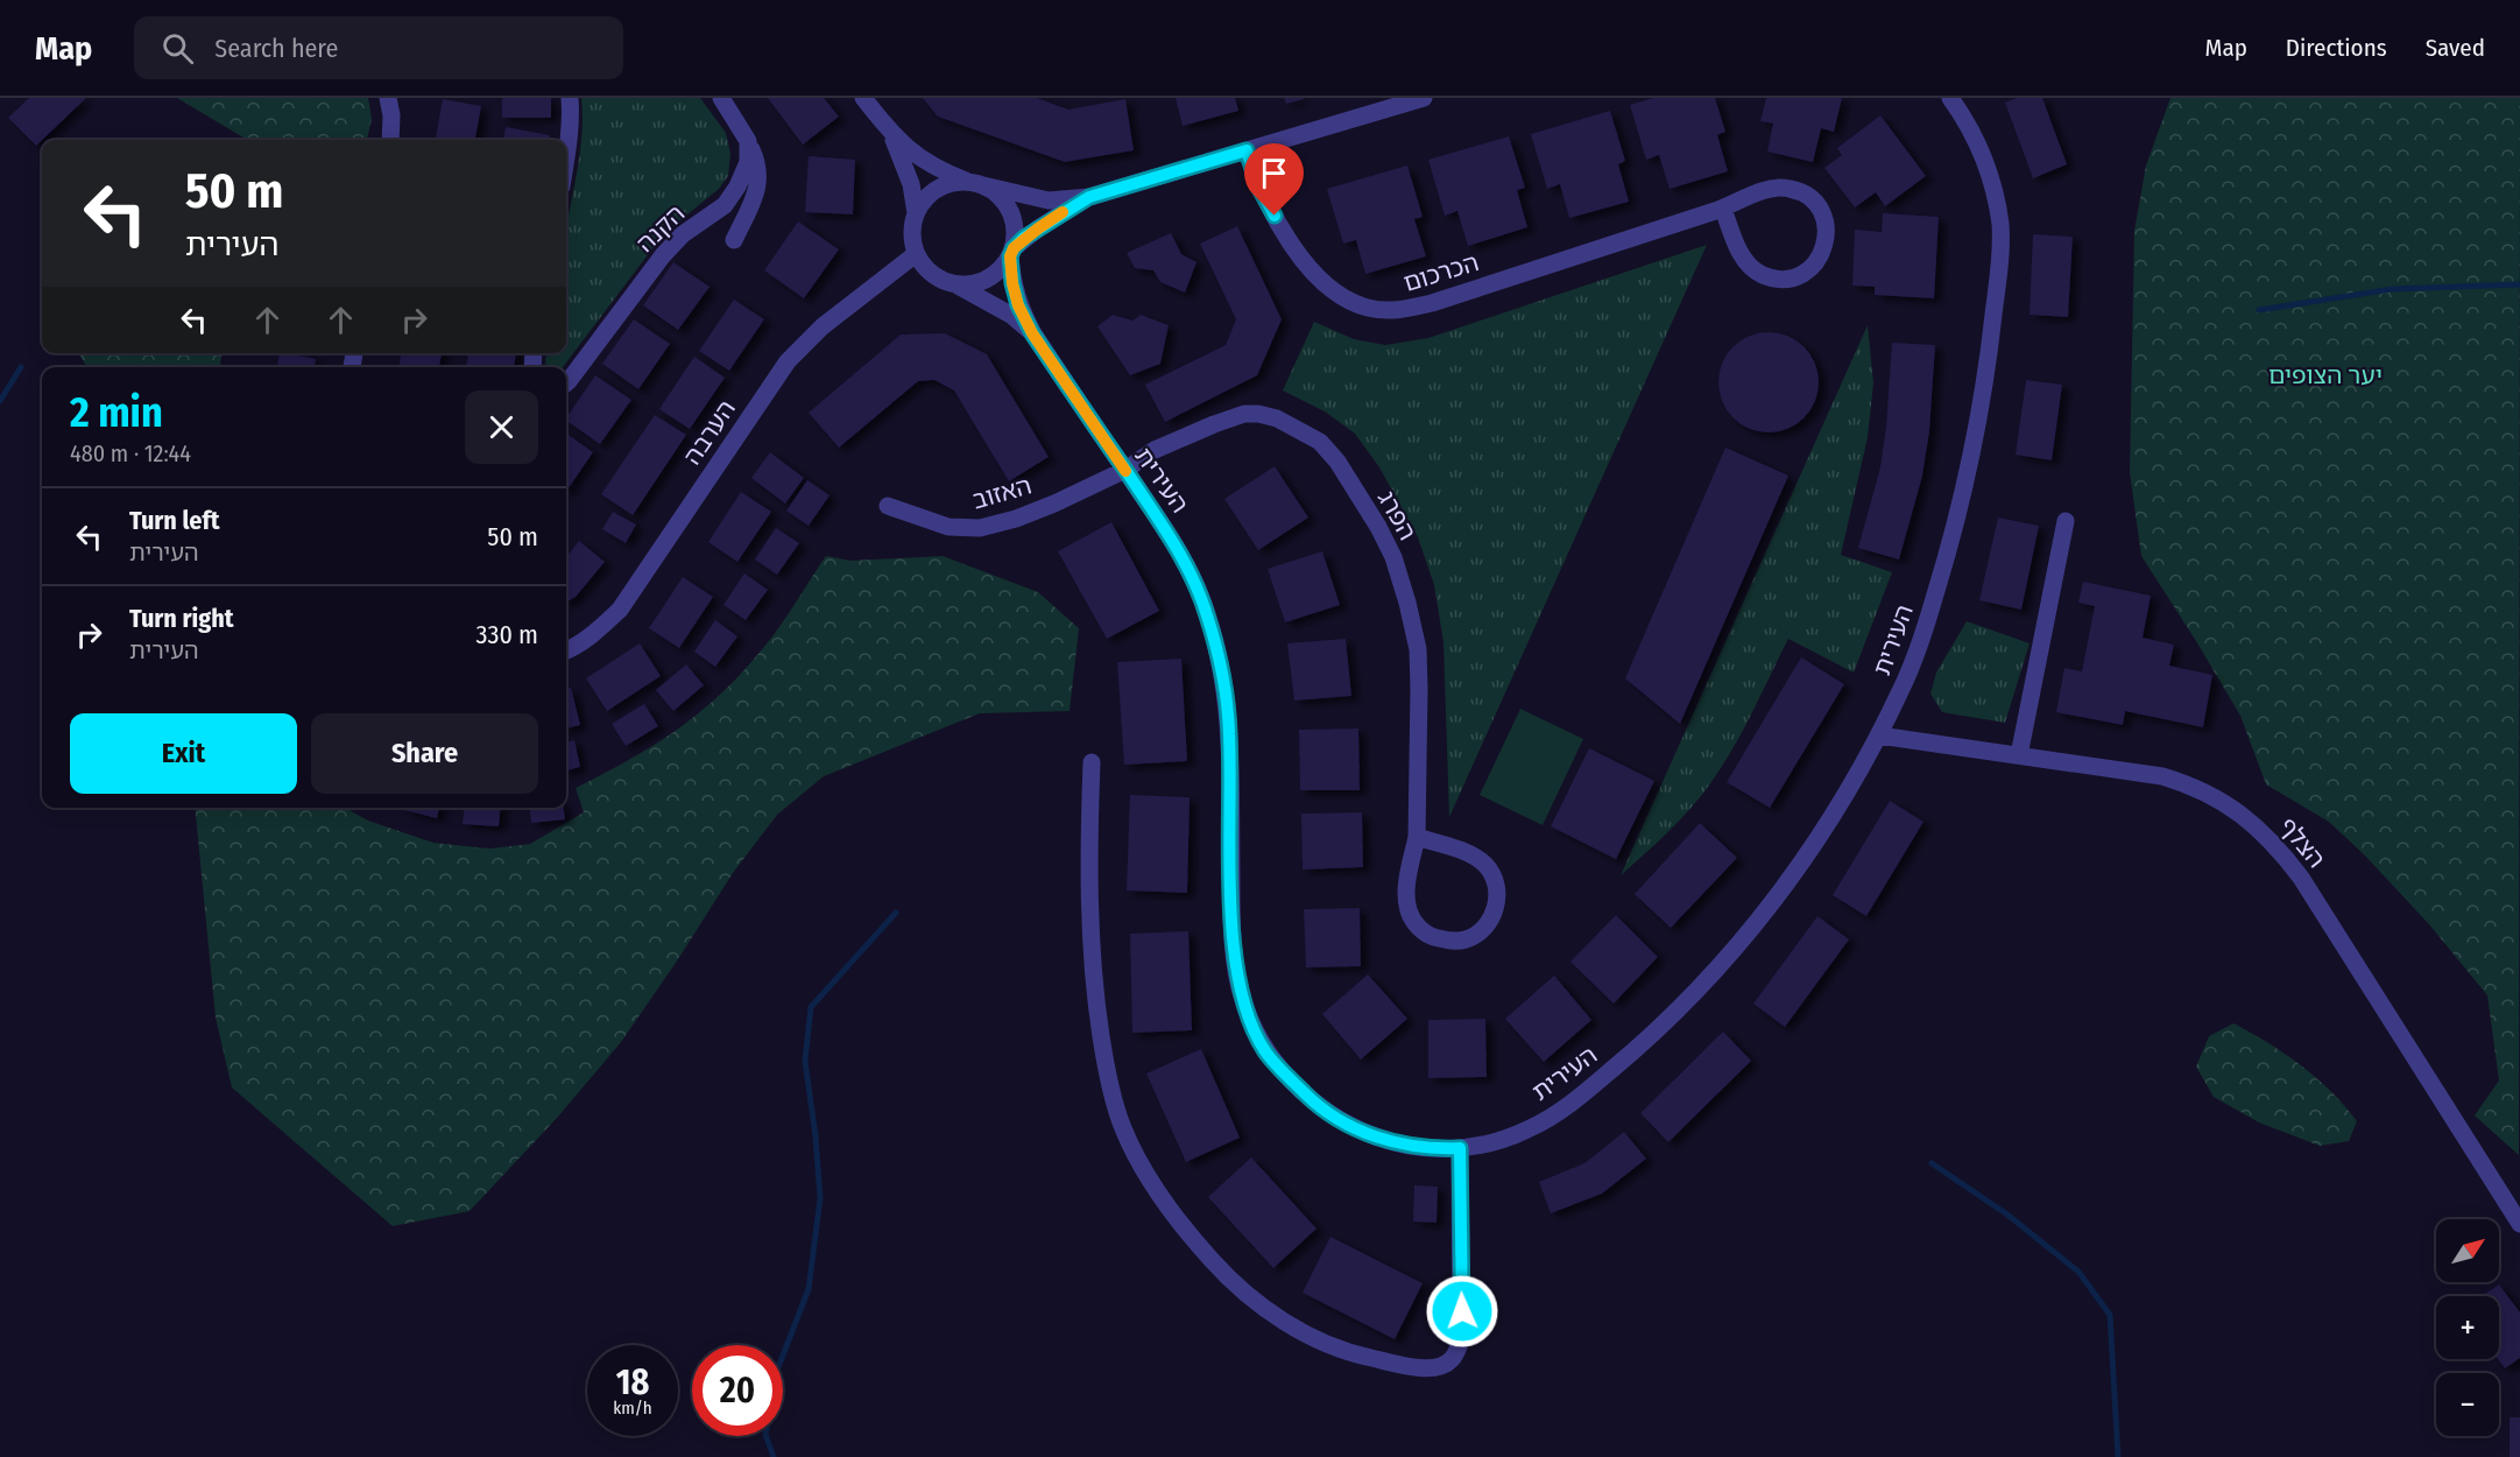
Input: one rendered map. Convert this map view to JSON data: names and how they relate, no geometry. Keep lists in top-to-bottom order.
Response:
{
  "streets": {
    "street": [
      "הקנה",
      "הכרכום",
      "הערבה",
      "העירית",
      "האזוב",
      "הפרג",
      "הצלף"
    ]
  },
  "crossings": [
    ["הערבה", "העירית"],
    ["העירית", "האזוב"],
    ["העירית", "הפרג"],
    ["העירית", "הצלף"],
    ["האזוב", "הפרג"]
  ],
  "parks": ["יער הצופים"],
  "north": "top right",
  "page": {
    "header": "Map",
    "search": "Search here",
    "nav": ["Map", "Directions", "Saved"],
    "turn": ["50 m", "העירית"],
    "heading": ["2 min", "480 m · 12:44"],
    "list": [
      {
        "name": "Turn left",
        "note": "העירית",
        "value": "50 m"
      },
      {
        "name": "Turn right",
        "note": "העירית",
        "value": "330 m"
      }
    ],
    "buttons": ["Exit", "Share"],
    "map_buttons": ["+", "−"],
    "speed": "18 km/h",
    "limit": "20"
  }
}
